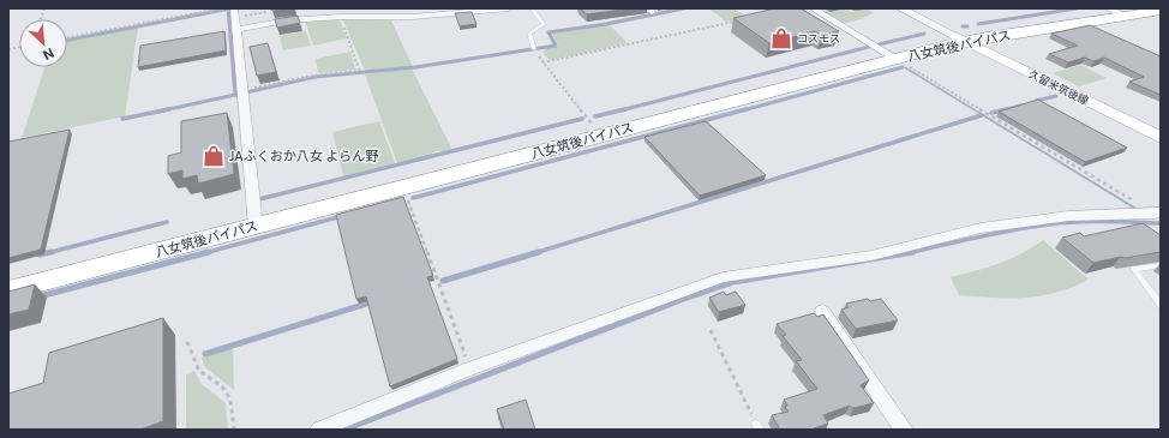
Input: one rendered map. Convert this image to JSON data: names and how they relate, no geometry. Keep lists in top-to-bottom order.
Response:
{
  "streets": {
    "highway": ["八女筑後バイパス"],
    "main road": ["久留米筑後線"]
  },
  "crossings": [
    ["八女筑後バイパス", "久留米筑後線"]
  ],
  "places": {
    "shop": ["コスモス", "JAふくおか八女 よらん野"]
  },
  "north": "bottom right"
}
